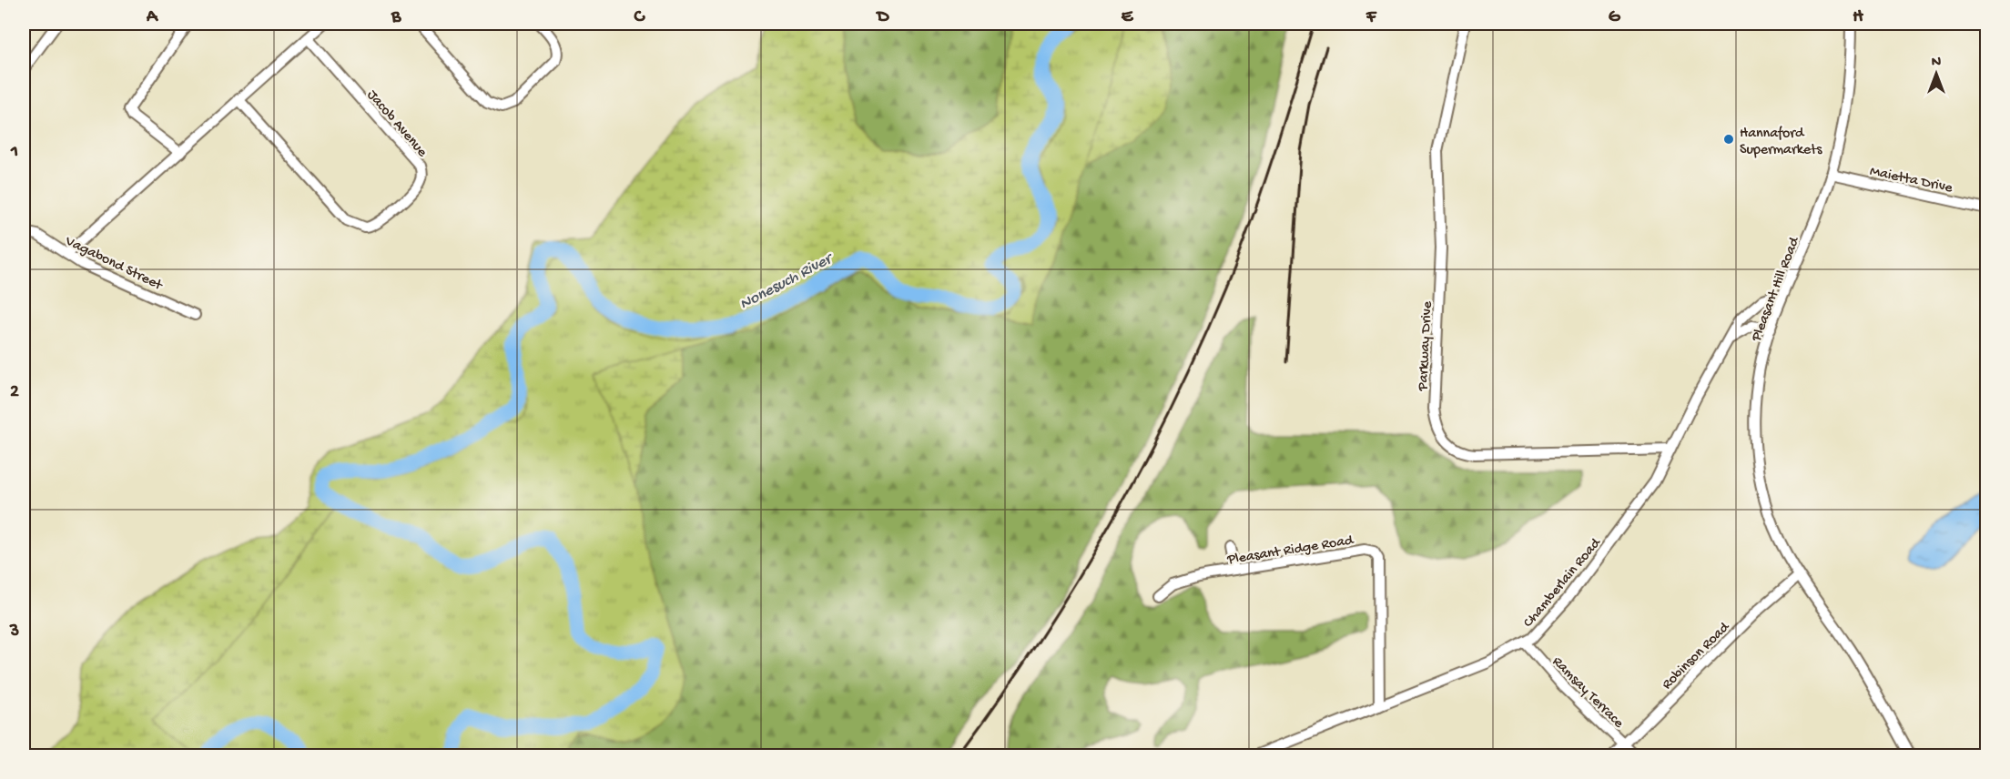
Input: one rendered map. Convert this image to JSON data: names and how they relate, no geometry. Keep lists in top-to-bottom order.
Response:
{
  "streets": {
    "street": [
      "Jacob Avenue",
      "Maietta Drive",
      "Vagabond Street",
      "Pleasant Hill Road",
      "Parkway Drive",
      "Pleasant Ridge Road",
      "Chamberlain Road",
      "Robinson Road",
      "Ramsay Terrace"
    ]
  },
  "crossings": [
    ["Maietta Drive", "Pleasant Hill Road"],
    ["Pleasant Hill Road", "Chamberlain Road"],
    ["Pleasant Hill Road", "Robinson Road"],
    ["Parkway Drive", "Chamberlain Road"],
    ["Pleasant Ridge Road", "Chamberlain Road"],
    ["Chamberlain Road", "Ramsay Terrace"],
    ["Robinson Road", "Ramsay Terrace"]
  ],
  "water": ["Nonesuch River"],
  "places": ["Hannaford Supermarkets"],
  "north": "top",
  "grid": {
    "columns": [
      "A",
      "B",
      "C",
      "D",
      "E",
      "F",
      "G",
      "H"
    ],
    "rows": ["1", "2", "3"]
  }
}
